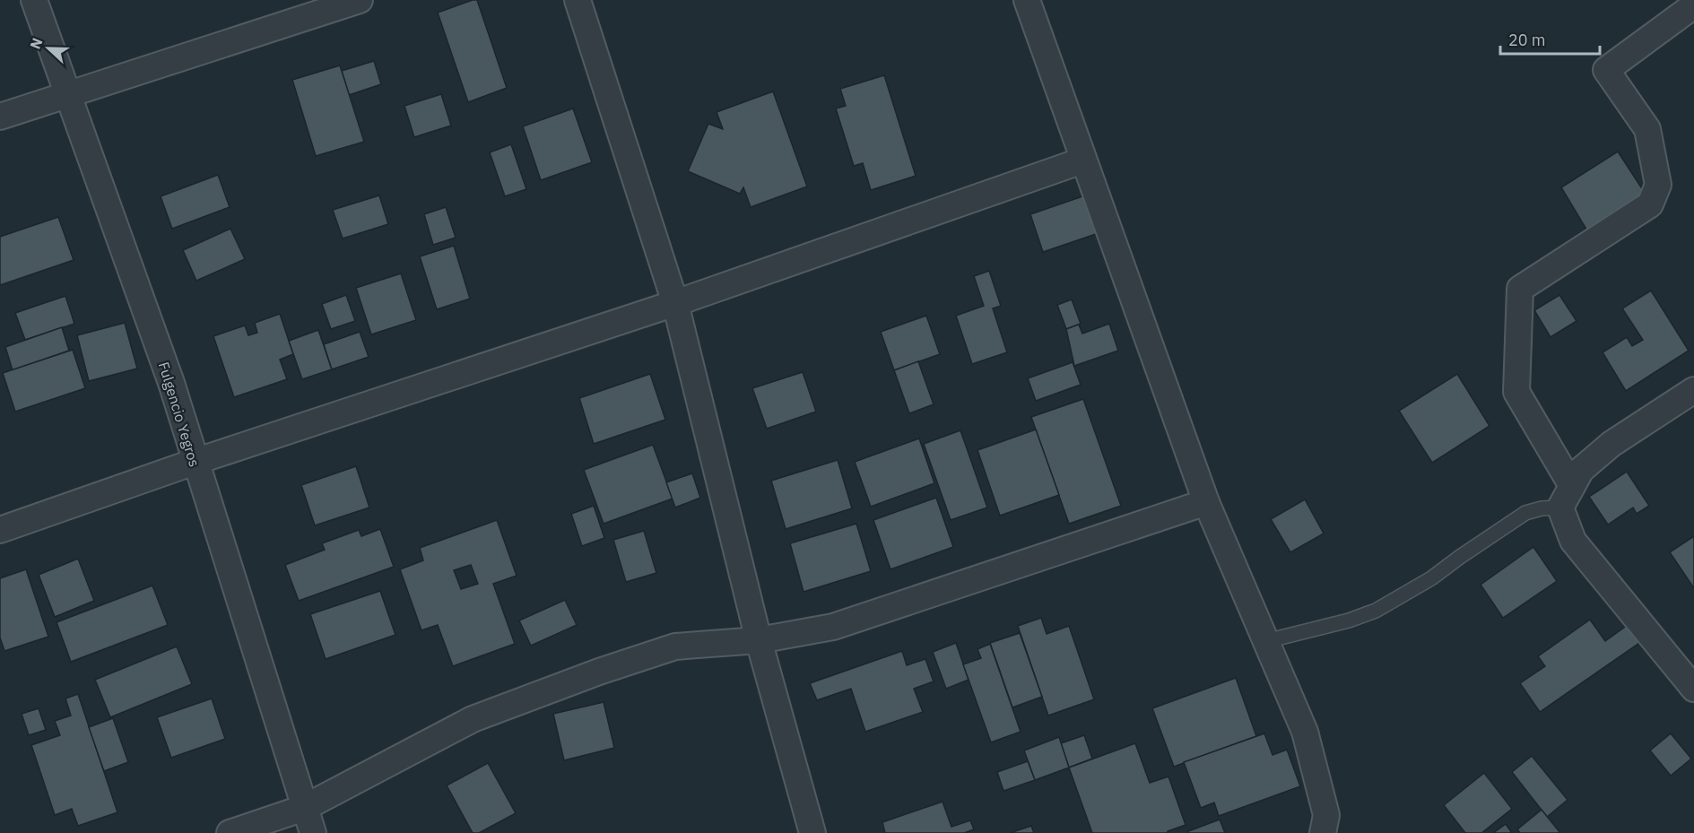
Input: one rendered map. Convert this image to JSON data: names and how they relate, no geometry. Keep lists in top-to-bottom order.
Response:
{
  "streets": {
    "street": ["Fulgencio Yegros"]
  },
  "scale_bar": "20 m",
  "north": "left"
}
